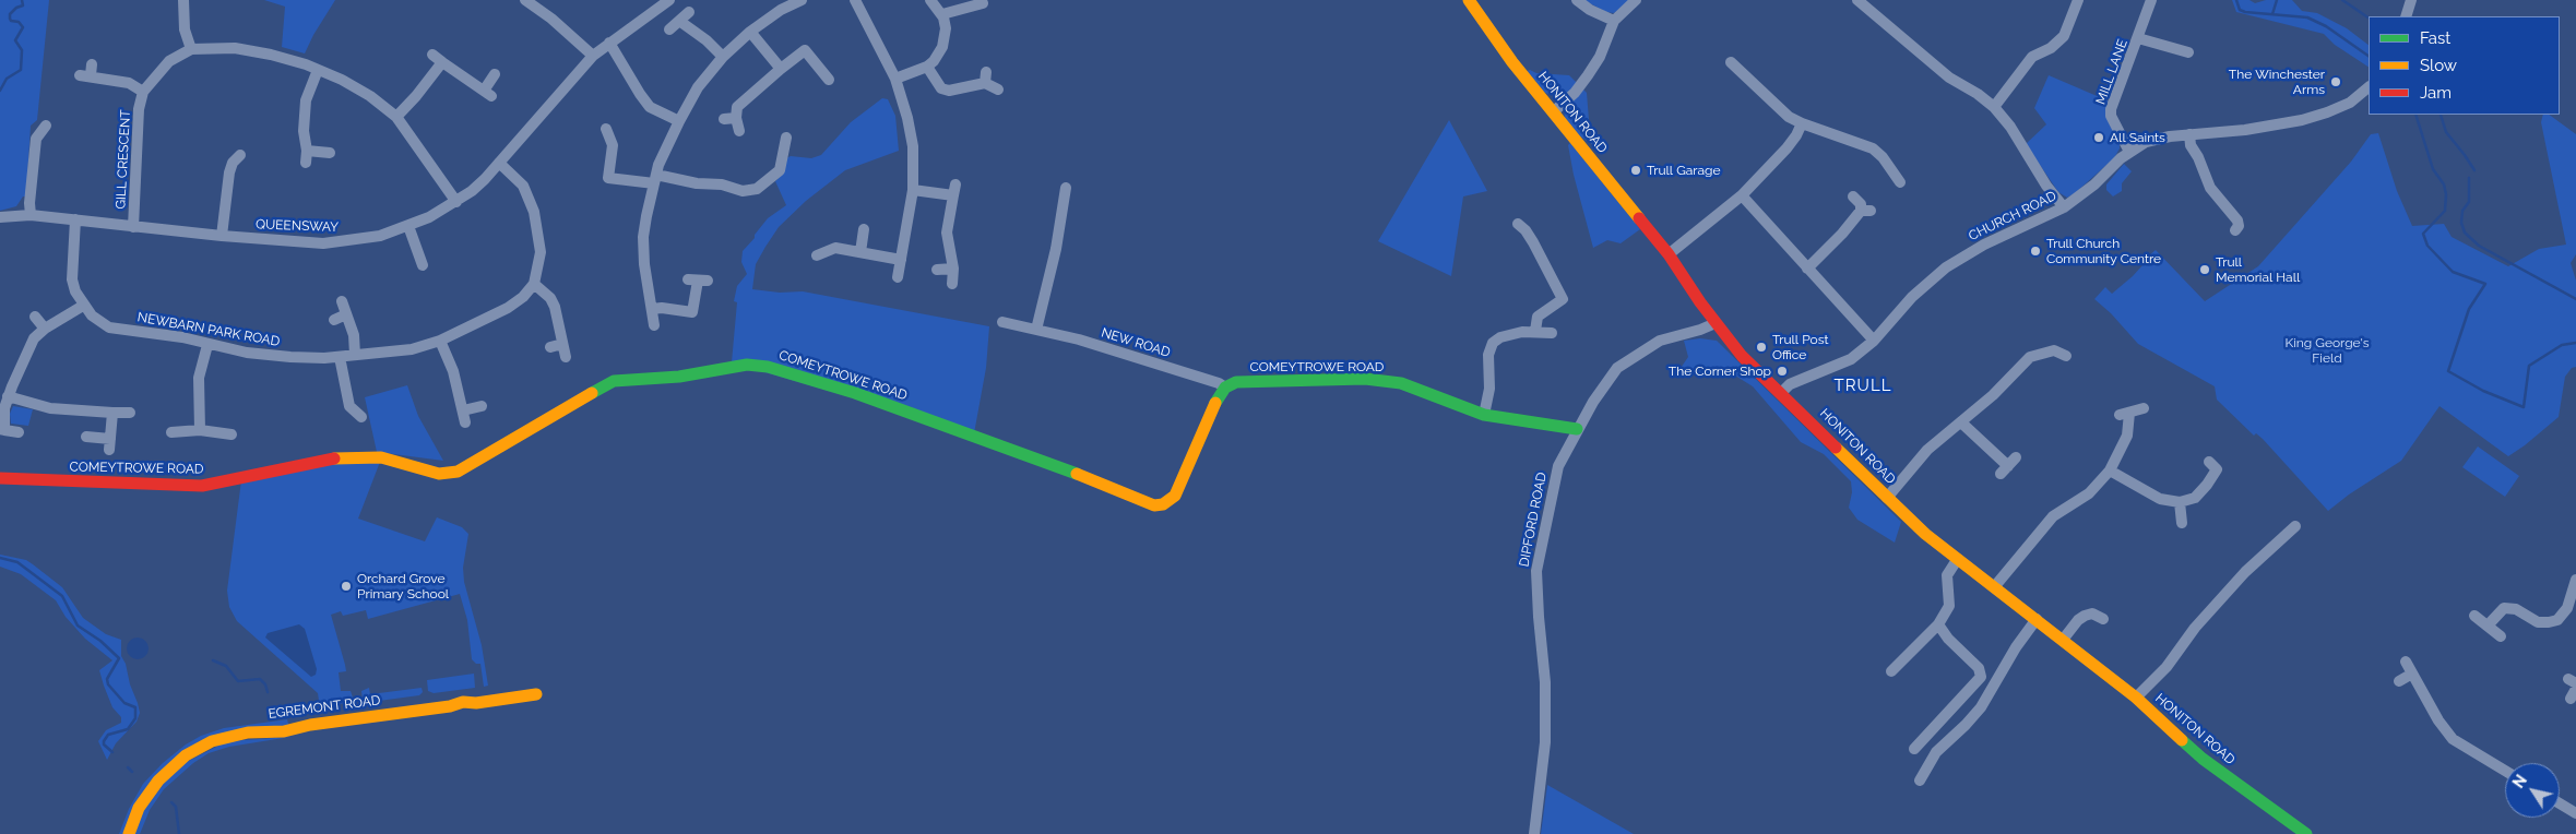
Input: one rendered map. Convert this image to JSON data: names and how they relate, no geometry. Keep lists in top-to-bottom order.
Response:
{
  "streets": {
    "street": [
      "MILL LANE",
      "HONITON ROAD",
      "GILL CRESCENT",
      "CHURCH ROAD",
      "QUEENSWAY",
      "NEWBARN PARK ROAD",
      "NEW ROAD",
      "COMEYTROWE ROAD",
      "DIPFORD ROAD",
      "EGREMONT ROAD"
    ]
  },
  "crossings": [
    ["MILL LANE", "CHURCH ROAD"],
    ["HONITON ROAD", "CHURCH ROAD"],
    ["HONITON ROAD", "DIPFORD ROAD"],
    ["GILL CRESCENT", "QUEENSWAY"],
    ["QUEENSWAY", "NEWBARN PARK ROAD"],
    ["NEW ROAD", "COMEYTROWE ROAD"],
    ["COMEYTROWE ROAD", "DIPFORD ROAD"]
  ],
  "districts": ["TRULL"],
  "parks": ["King George's Field"],
  "places": [
    "The Winchester Arms",
    "All Saints",
    "Trull Garage",
    "Trull Church Community Centre",
    "Trull Memorial Hall",
    "Trull Post Office",
    "The Corner Shop",
    "Orchard Grove Primary School"
  ],
  "legend": ["Fast", "Slow", "Jam"],
  "north": "top left"
}
